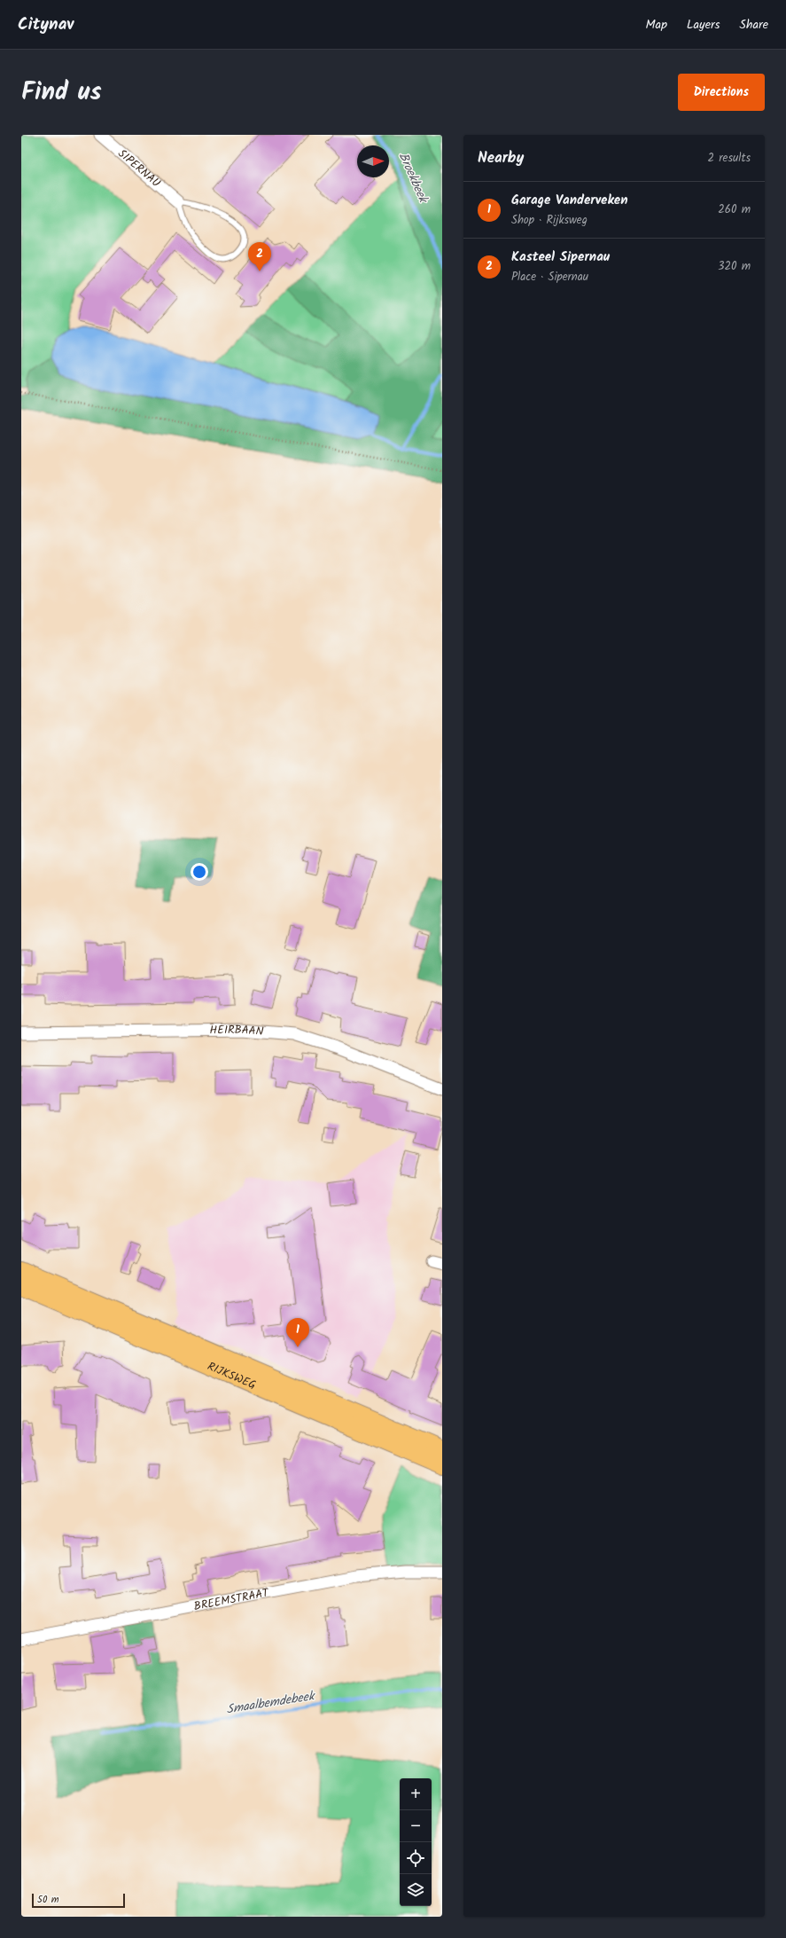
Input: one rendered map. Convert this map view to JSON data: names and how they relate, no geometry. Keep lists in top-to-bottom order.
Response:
{
  "streets": {
    "main road": ["RIJKSWEG"],
    "street": ["SIPERNAU", "HEIRBAAN", "BREEMSTRAAT"]
  },
  "water": ["Broekbeek", "Smaalbemdebeek"],
  "scale_bar": "50 m",
  "north": "right",
  "page": {
    "header": "Citynav",
    "nav": ["Map", "Layers", "Share"],
    "title": "Find us",
    "buttons": "Directions",
    "heading": ["Nearby", "2 results"],
    "list": [
      {
        "mark": "1",
        "name": "Garage Vanderveken",
        "note": "Shop · Rijksweg",
        "value": "260 m"
      },
      {
        "mark": "2",
        "name": "Kasteel Sipernau",
        "note": "Place · Sipernau",
        "value": "320 m"
      }
    ],
    "pins": ["2", "1"],
    "map_buttons": ["+", "−"],
    "scale": "50 m"
  }
}
